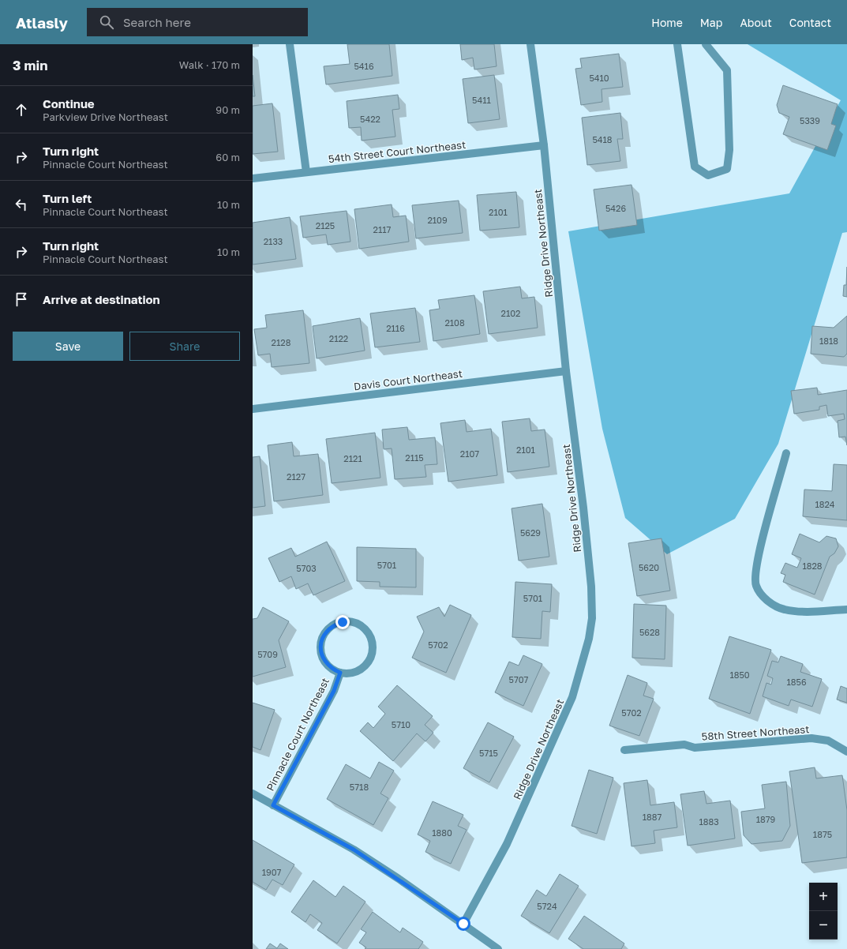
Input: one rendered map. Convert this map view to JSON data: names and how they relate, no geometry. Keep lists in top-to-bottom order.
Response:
{
  "streets": {
    "street": [
      "54th Street Court Northeast",
      "Ridge Drive Northeast",
      "Davis Court Northeast",
      "58th Street Northeast",
      "Pinnacle Court Northeast"
    ]
  },
  "crossings": [
    ["54th Street Court Northeast", "Ridge Drive Northeast"],
    ["Ridge Drive Northeast", "Davis Court Northeast"]
  ],
  "house_numbers": [
    "5416",
    "5410",
    "5411",
    "5422",
    "5339",
    "5418",
    "5426",
    "2101",
    "2109",
    "2125",
    "2117",
    "2133",
    "2102",
    "2108",
    "2116",
    "2122",
    "1818",
    "2128",
    "2101",
    "2107",
    "2115",
    "2121",
    "2127",
    "1824",
    "5629",
    "5701",
    "1828",
    "5620",
    "5703",
    "5701",
    "5628",
    "5702",
    "5709",
    "1850",
    "5707",
    "1856",
    "5702",
    "5710",
    "5715",
    "5718",
    "1887",
    "1879",
    "1883",
    "1880",
    "1875",
    "1907",
    "5724"
  ],
  "page": {
    "header": "Atlasly",
    "search": "Search here",
    "nav": [
      "Home",
      "Map",
      "About",
      "Contact"
    ],
    "heading": ["3 min", "Walk · 170 m"],
    "list": [
      ["Continue", "Parkview Drive Northeast", "90 m"],
      ["Turn right", "Pinnacle Court Northeast", "60 m"],
      ["Turn left", "Pinnacle Court Northeast", "10 m"],
      ["Turn right", "Pinnacle Court Northeast", "10 m"],
      "Arrive at destination"
    ],
    "buttons": ["Save", "Share"],
    "map_buttons": ["+", "−"]
  }
}
